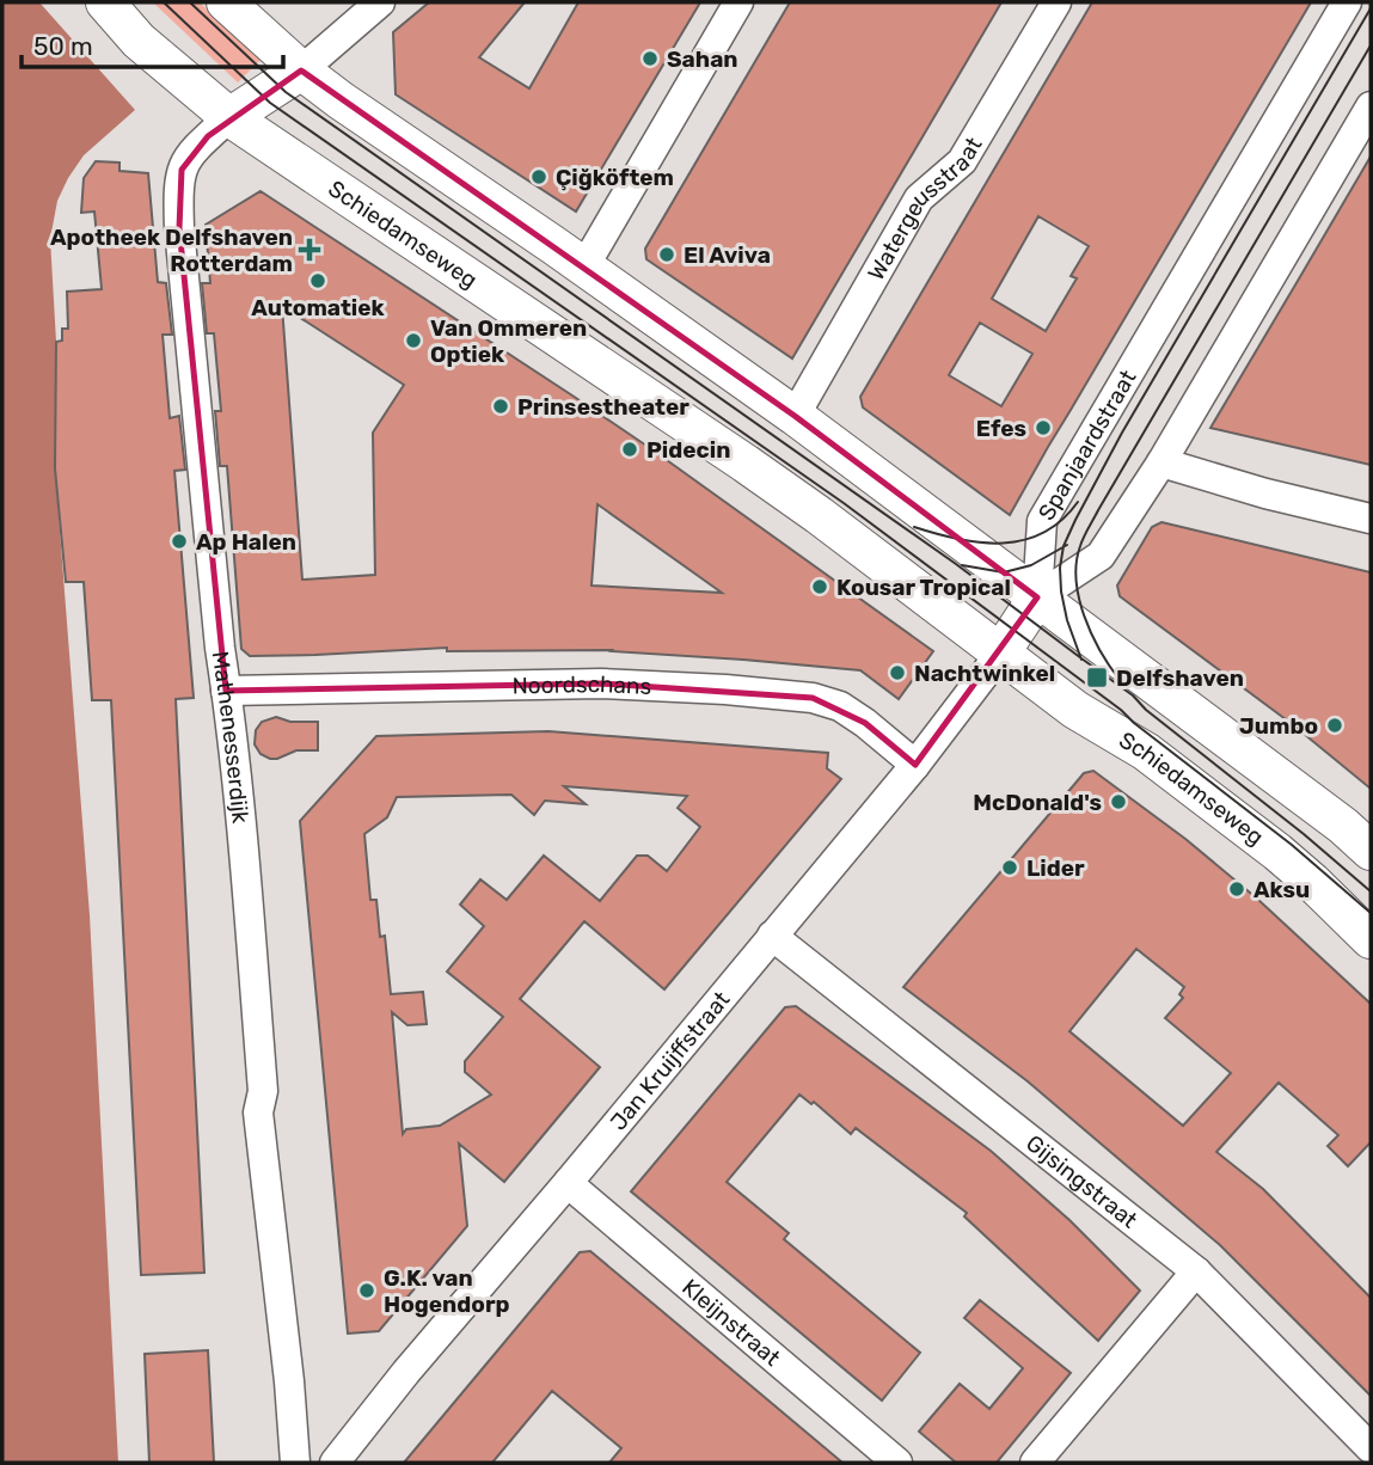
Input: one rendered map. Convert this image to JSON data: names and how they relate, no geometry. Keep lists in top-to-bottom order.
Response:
{
  "streets": {
    "street": [
      "Watergeusstraat",
      "Schiedamseweg",
      "Spanjaardstraat",
      "Noordschans",
      "Mathenesserdijk",
      "Jan Kruijffstraat",
      "Gijsingstraat",
      "Kleijnstraat"
    ]
  },
  "crossings": [
    ["Schiedamseweg", "Mathenesserdijk"],
    ["Schiedamseweg", "Jan Kruijffstraat"],
    ["Noordschans", "Mathenesserdijk"],
    ["Noordschans", "Jan Kruijffstraat"],
    ["Jan Kruijffstraat", "Gijsingstraat"],
    ["Jan Kruijffstraat", "Kleijnstraat"]
  ],
  "places": {
    "other": [
      "Sahan",
      "Çiğköftem",
      "El Aviva",
      "Automatiek",
      "Van Ommeren Optiek",
      "Prinsestheater",
      "Efes",
      "Pidecin",
      "Ap Halen",
      "Kousar Tropical",
      "Nachtwinkel",
      "Jumbo",
      "McDonald's",
      "Lider",
      "Aksu",
      "G.K. van Hogendorp"
    ],
    "health": ["Apotheek Delfshaven Rotterdam"],
    "transit": ["Delfshaven"]
  },
  "scale_bar": "50 m"
}
